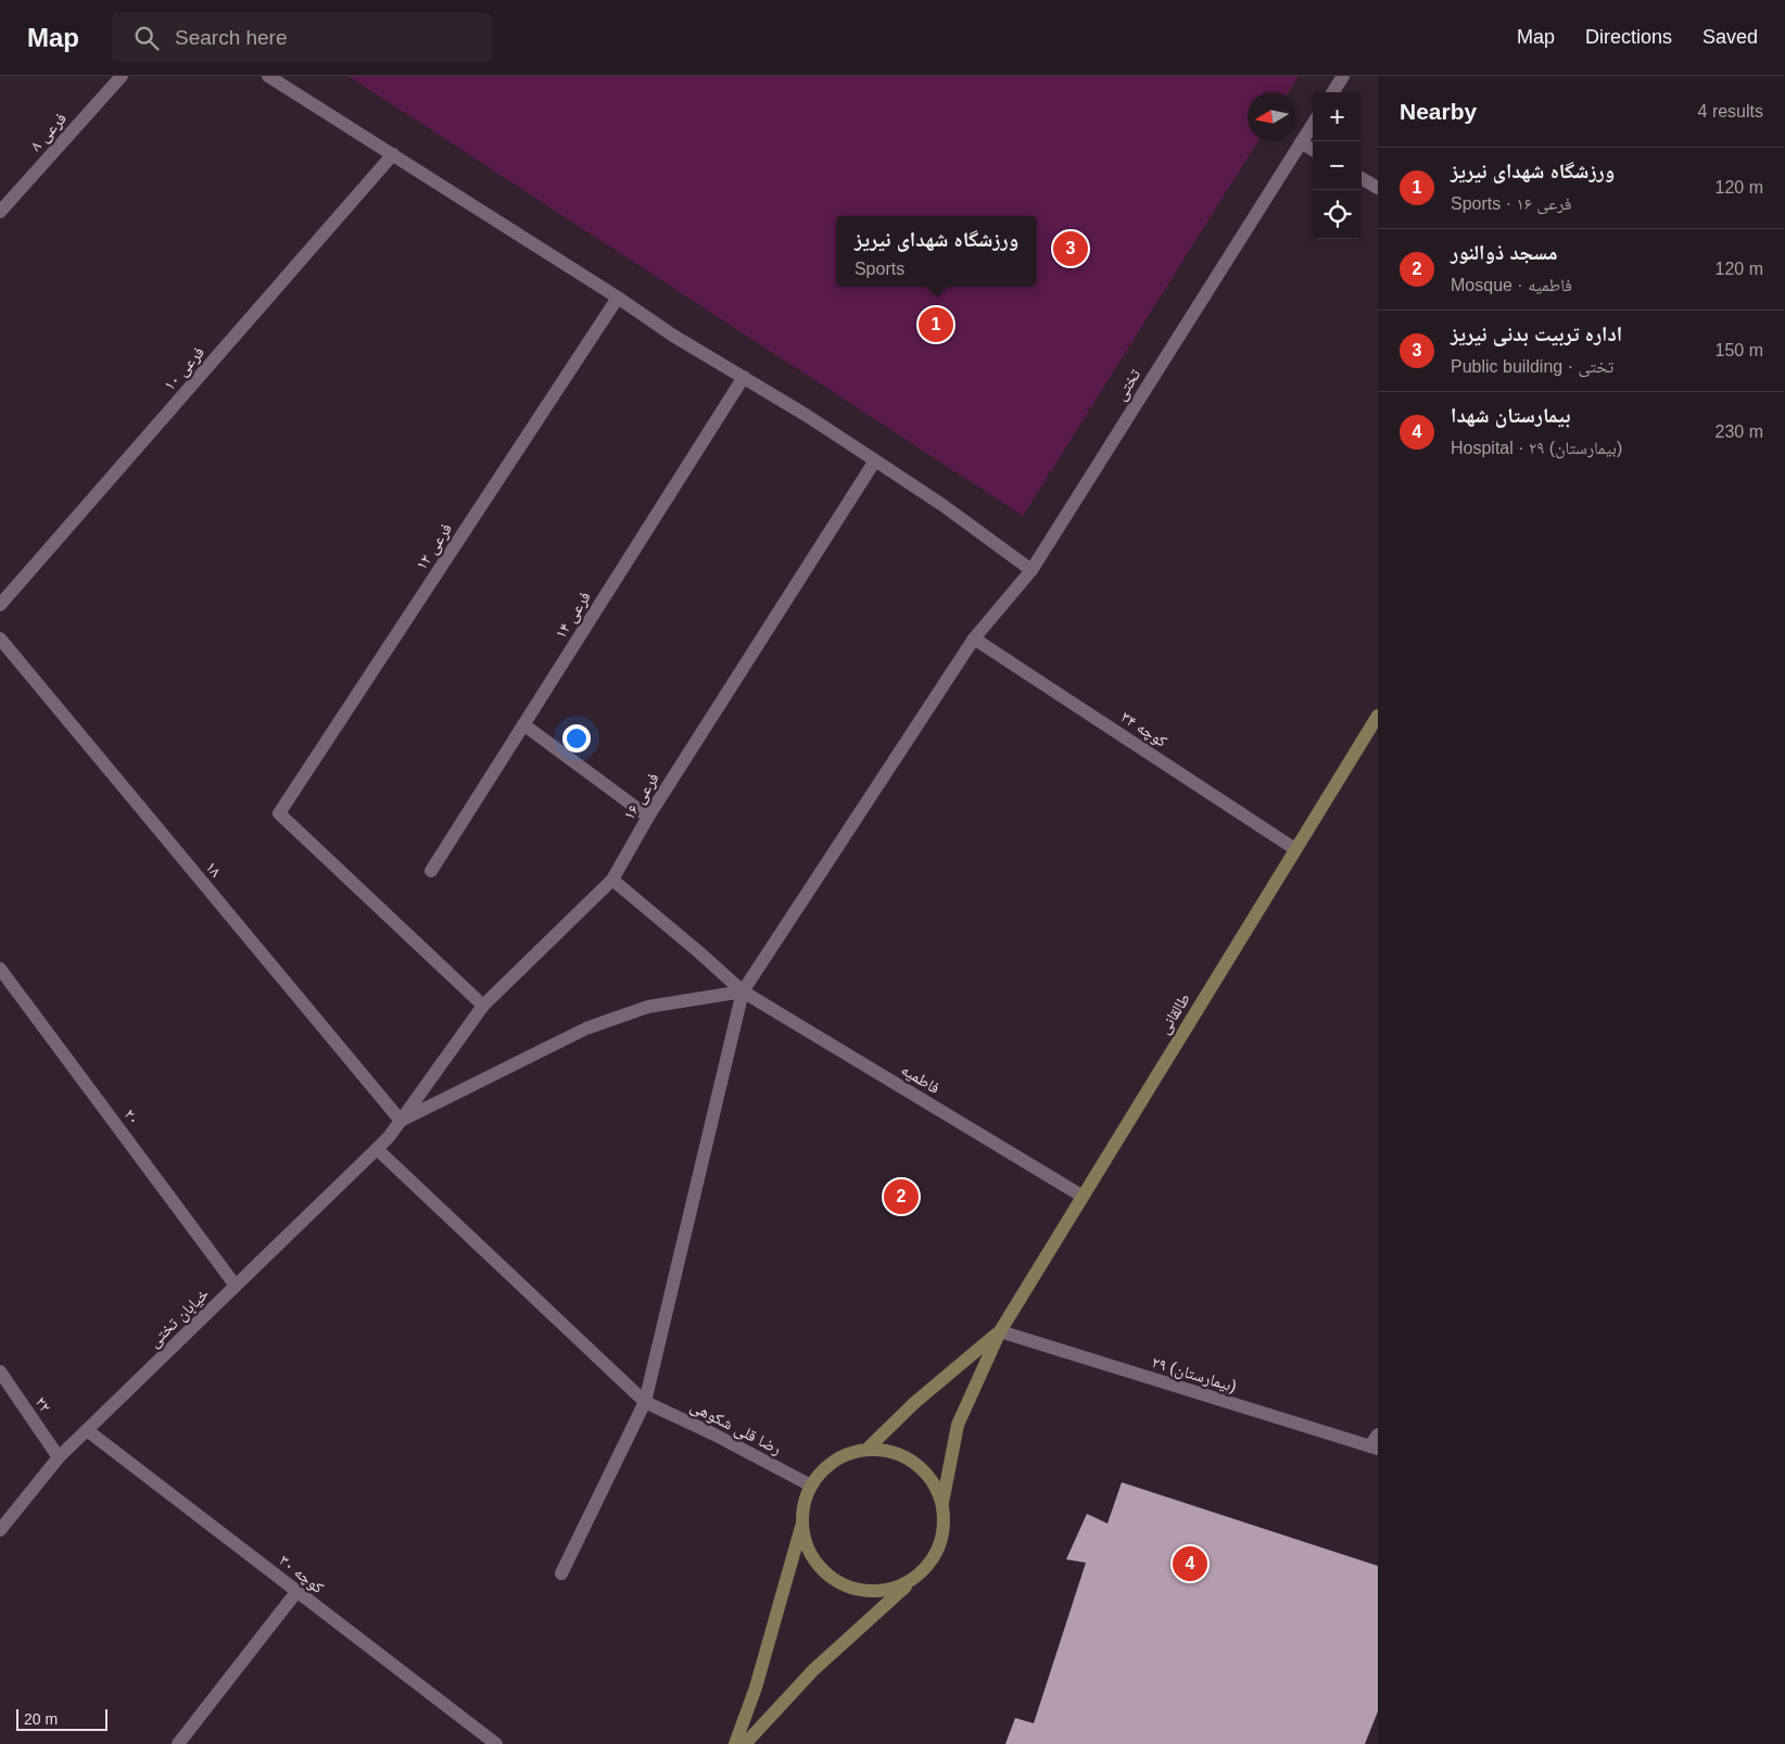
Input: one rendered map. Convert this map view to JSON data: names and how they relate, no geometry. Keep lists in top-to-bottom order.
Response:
{
  "streets": {
    "main road": ["طالقانی"],
    "street": [
      "فرعی ۸",
      "فرعی ۱۰",
      "تختی",
      "فرعی ۱۲",
      "فرعی ۱۴",
      "کوچه ۳۴",
      "فرعی ۱۶",
      "۱۸",
      "فاطمیه",
      "۲۰",
      "خیابان تختی",
      "۲۹ (بیمارستان)",
      "۲۲",
      "رضا قلی شکوهی",
      "کوچه ۳۰"
    ]
  },
  "crossings": [
    ["تختی", "کوچه ۳۴"],
    ["تختی", "فرعی ۱۶"],
    ["تختی", "فاطمیه"],
    ["تختی", "رضا قلی شکوهی"],
    ["فرعی ۱۲", "فرعی ۱۶"],
    ["کوچه ۳۴", "طالقانی"],
    ["فرعی ۱۶", "۱۸"],
    ["فرعی ۱۶", "فاطمیه"],
    ["فرعی ۱۶", "خیابان تختی"],
    ["طالقانی", "فاطمیه"],
    ["طالقانی", "۲۹ (بیمارستان)"],
    ["۲۰", "خیابان تختی"],
    ["خیابان تختی", "۲۲"],
    ["خیابان تختی", "رضا قلی شکوهی"],
    ["خیابان تختی", "کوچه ۳۰"]
  ],
  "scale_bar": "20 m",
  "north": "left",
  "page": {
    "header": "Map",
    "search": "Search here",
    "nav": ["Map", "Directions", "Saved"],
    "heading": ["Nearby", "4 results"],
    "map_buttons": ["+", "−"],
    "list": [
      {
        "mark": "1",
        "name": "ورزشگاه شهدای نیریز",
        "note": "Sports · فرعی ۱۶",
        "value": "120 m"
      },
      {
        "mark": "2",
        "name": "مسجد ذوالنور",
        "note": "Mosque · فاطمیه",
        "value": "120 m"
      },
      {
        "mark": "3",
        "name": "اداره تربیت بدنی نیریز",
        "note": "Public building · تختی",
        "value": "150 m"
      },
      {
        "mark": "4",
        "name": "بیمارستان شهدا",
        "note": "Hospital · ۲۹ (بیمارستان)",
        "value": "230 m"
      }
    ],
    "popup": ["ورزشگاه شهدای نیریز", "Sports"],
    "pins": [
      "3",
      "1",
      "2",
      "4"
    ],
    "scale": "20 m"
  }
}
